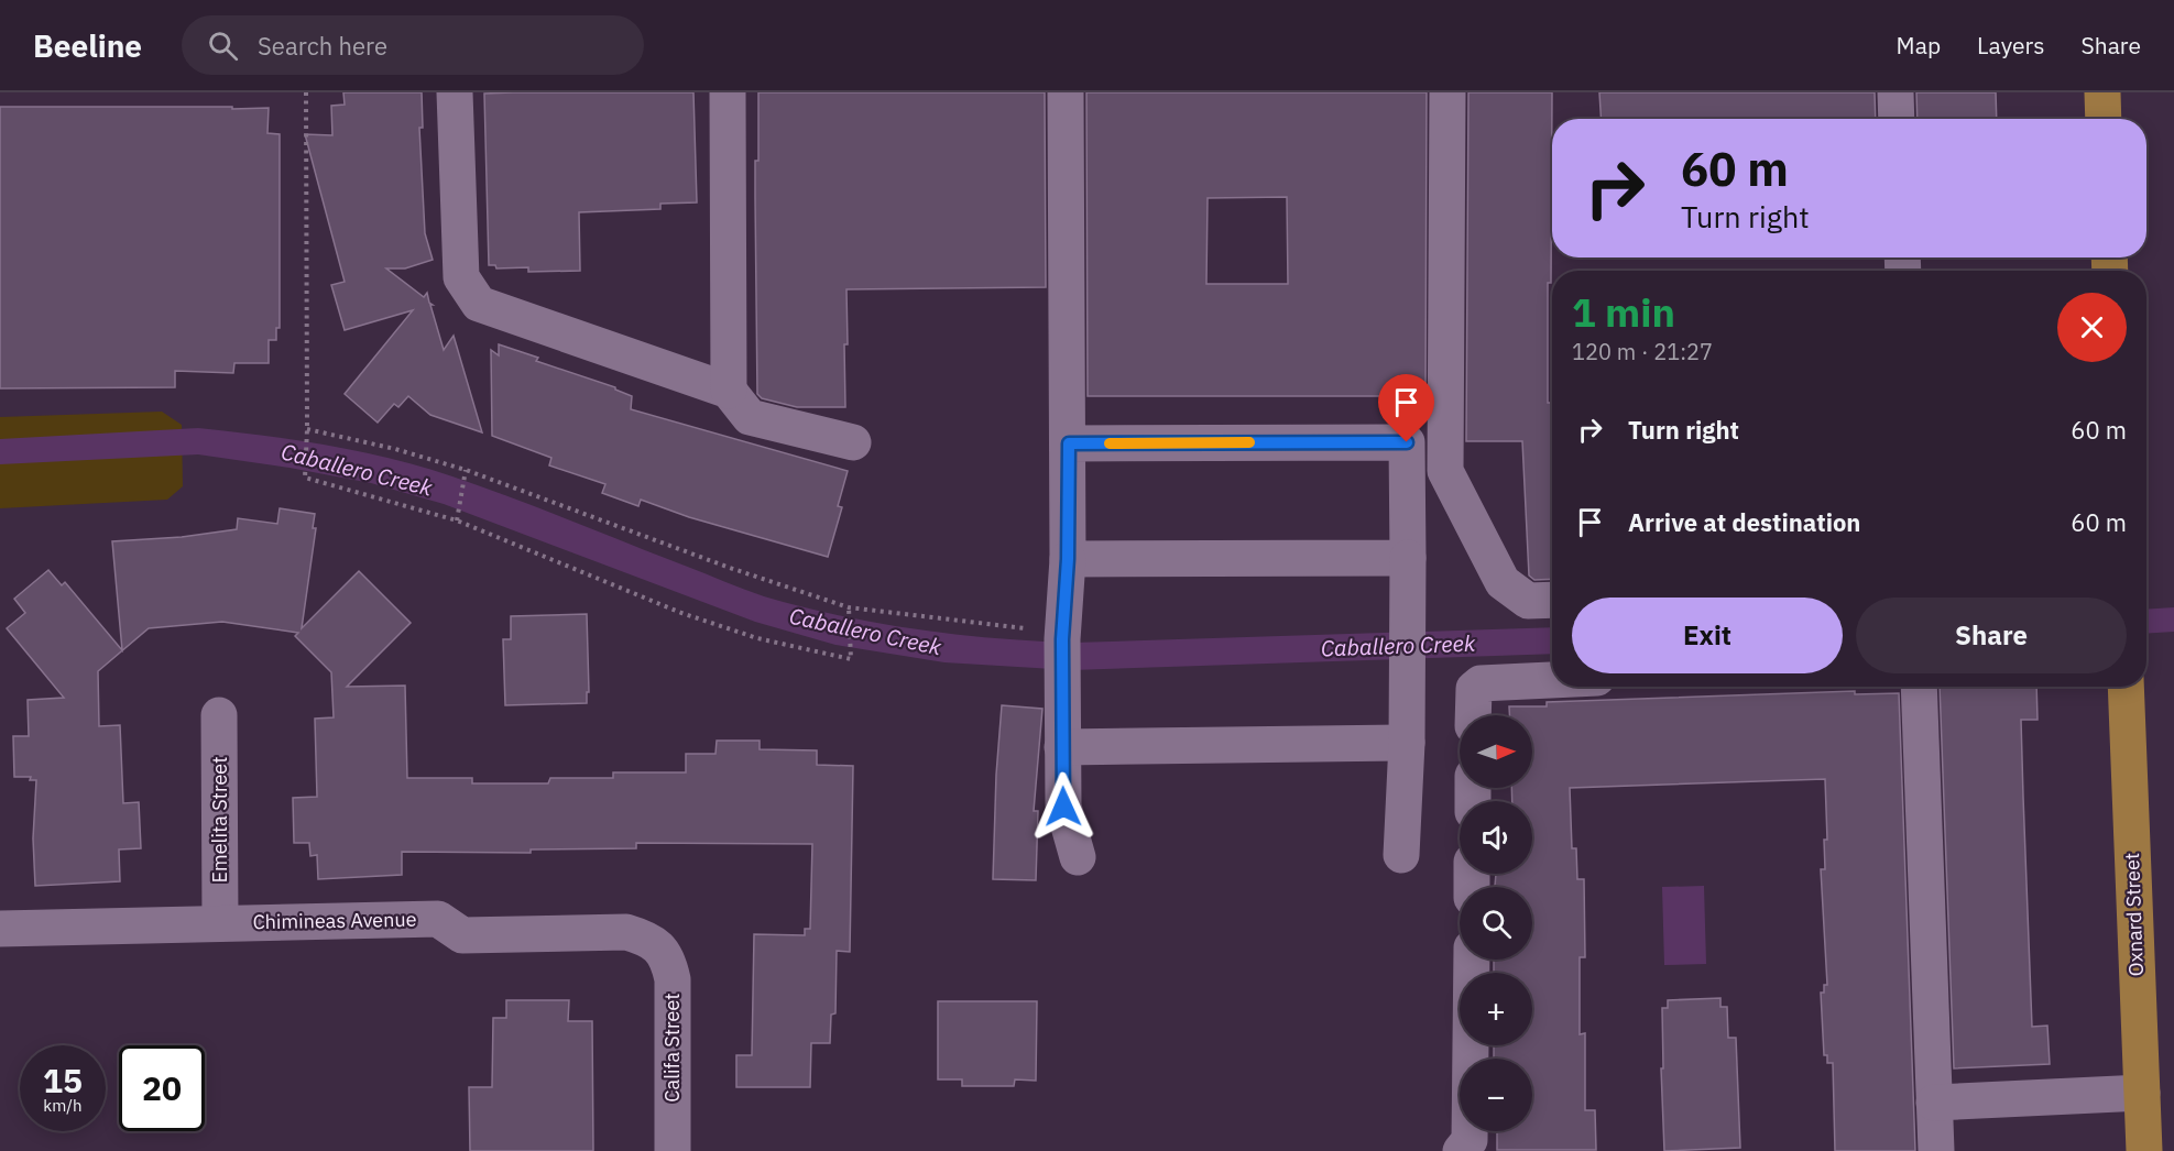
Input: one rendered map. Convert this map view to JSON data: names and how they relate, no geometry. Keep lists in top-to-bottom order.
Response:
{
  "streets": {
    "main road": ["Oxnard Street"],
    "street": ["Emelita Street", "Chimineas Avenue", "Califa Street"]
  },
  "crossings": [
    ["Emelita Street", "Chimineas Avenue"],
    ["Chimineas Avenue", "Califa Street"]
  ],
  "water": ["Caballero Creek"],
  "north": "right",
  "page": {
    "header": "Beeline",
    "search": "Search here",
    "nav": ["Map", "Layers", "Share"],
    "turn": ["60 m", "Turn right"],
    "heading": ["1 min", "120 m · 21:27"],
    "list": [
      {
        "name": "Turn right",
        "value": "60 m"
      },
      {
        "name": "Arrive at destination",
        "value": "60 m"
      }
    ],
    "buttons": ["Exit", "Share"],
    "map_buttons": ["+", "−"],
    "speed": "15 km/h",
    "limit": "20"
  }
}
